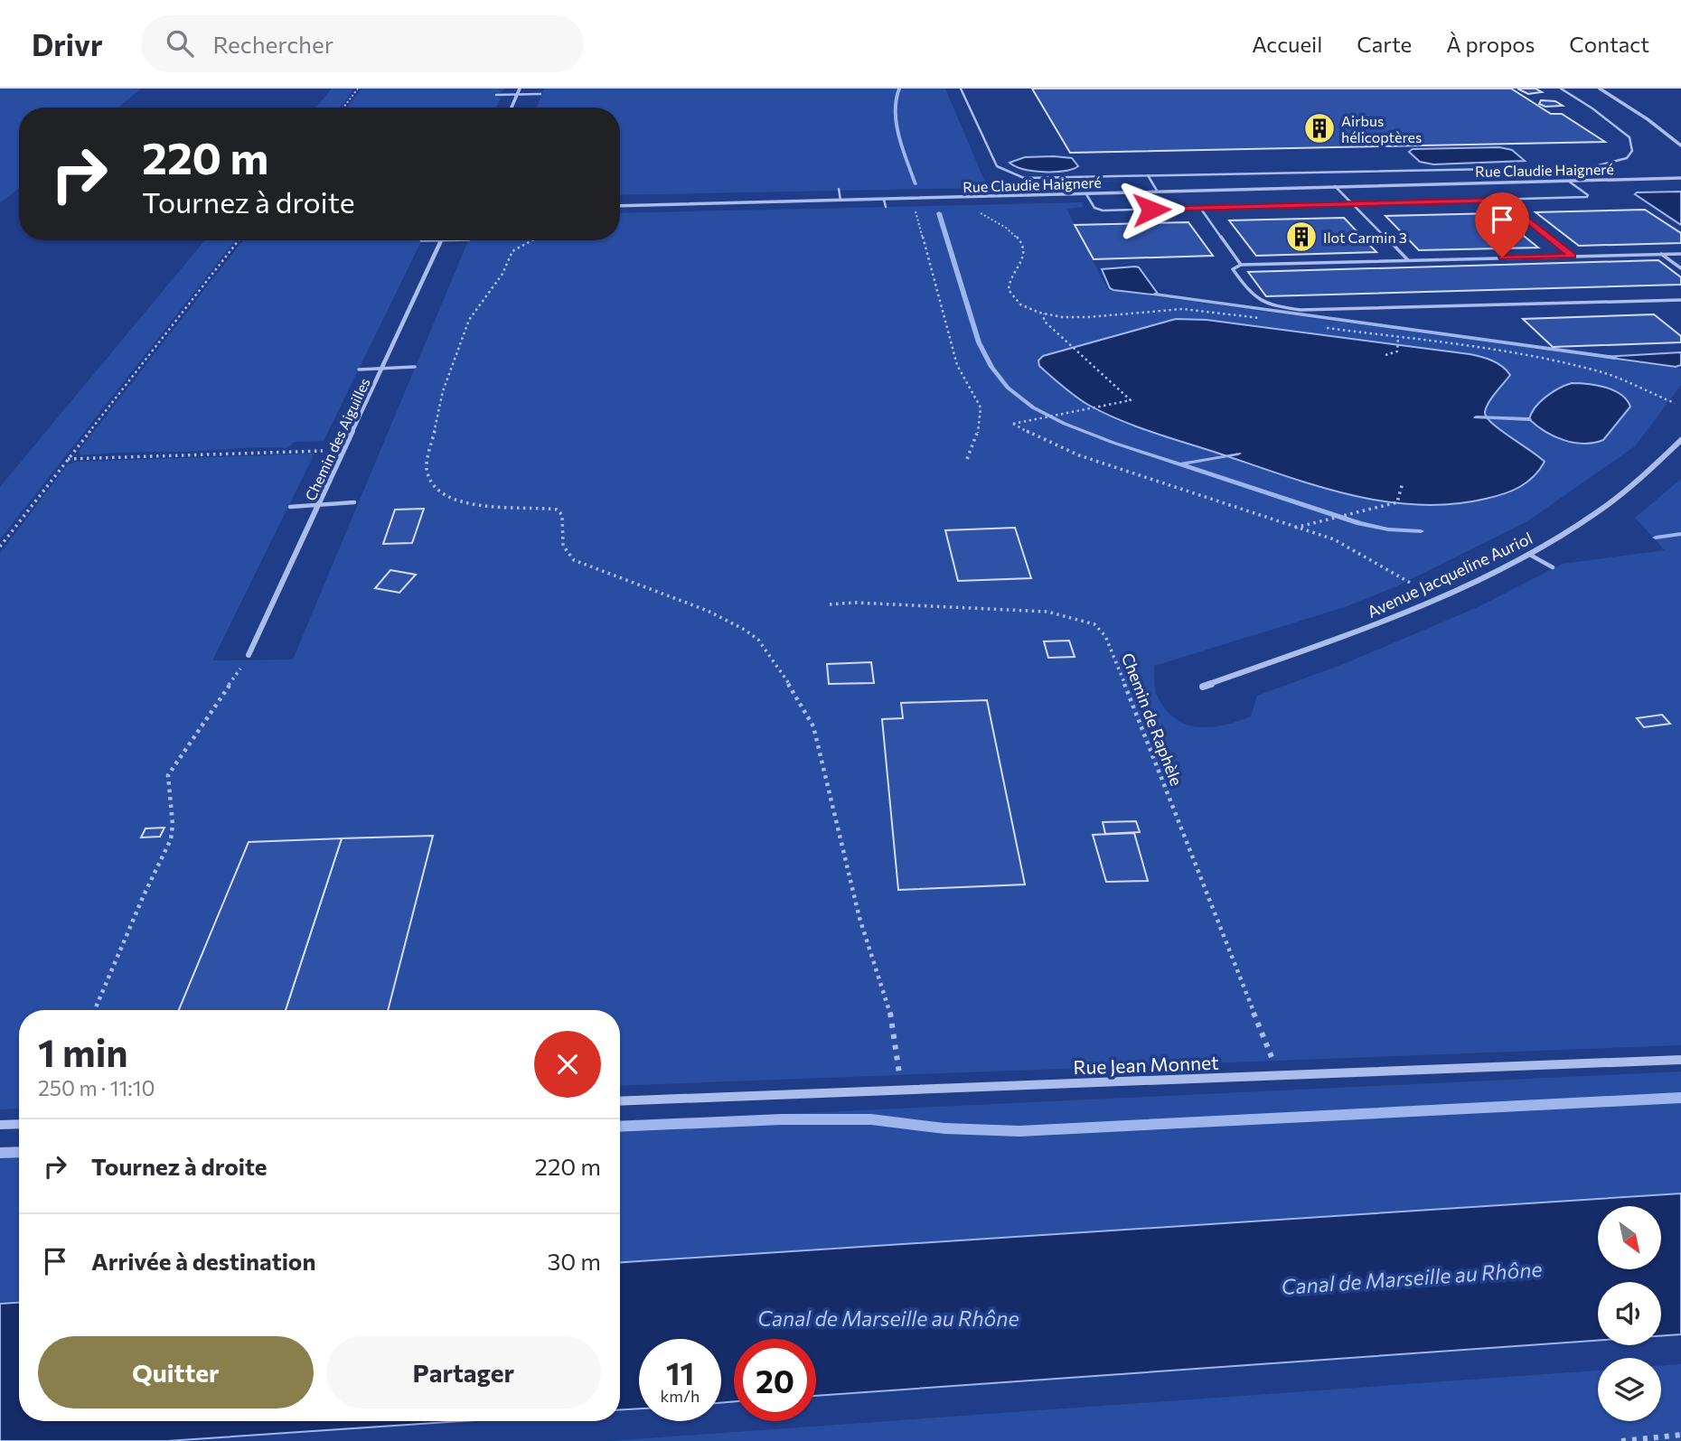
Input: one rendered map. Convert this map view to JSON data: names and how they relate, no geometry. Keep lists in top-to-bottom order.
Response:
{
  "streets": {
    "street": [
      "Rue Claudie Haigneré",
      "Chemin des Aiguilles",
      "Avenue Jacqueline Auriol",
      "Rue Jean Monnet"
    ],
    "path": ["Chemin de Raphèle"]
  },
  "crossings": [
    ["Chemin de Raphèle", "Rue Jean Monnet"]
  ],
  "water": ["Canal de Marseille au Rhône"],
  "places": {
    "building": ["Airbus hélicoptères", "Ilot Carmin 3"]
  },
  "north": "bottom right",
  "page": {
    "header": "Drivr",
    "search": "Rechercher",
    "nav": [
      "Accueil",
      "Carte",
      "À propos",
      "Contact"
    ],
    "turn": ["220 m", "Tournez à droite"],
    "heading": ["1 min", "250 m · 11:10"],
    "list": [
      {
        "name": "Tournez à droite",
        "value": "220 m"
      },
      {
        "name": "Arrivée à destination",
        "value": "30 m"
      }
    ],
    "buttons": ["Quitter", "Partager"],
    "speed": "11 km/h",
    "limit": "20"
  }
}
